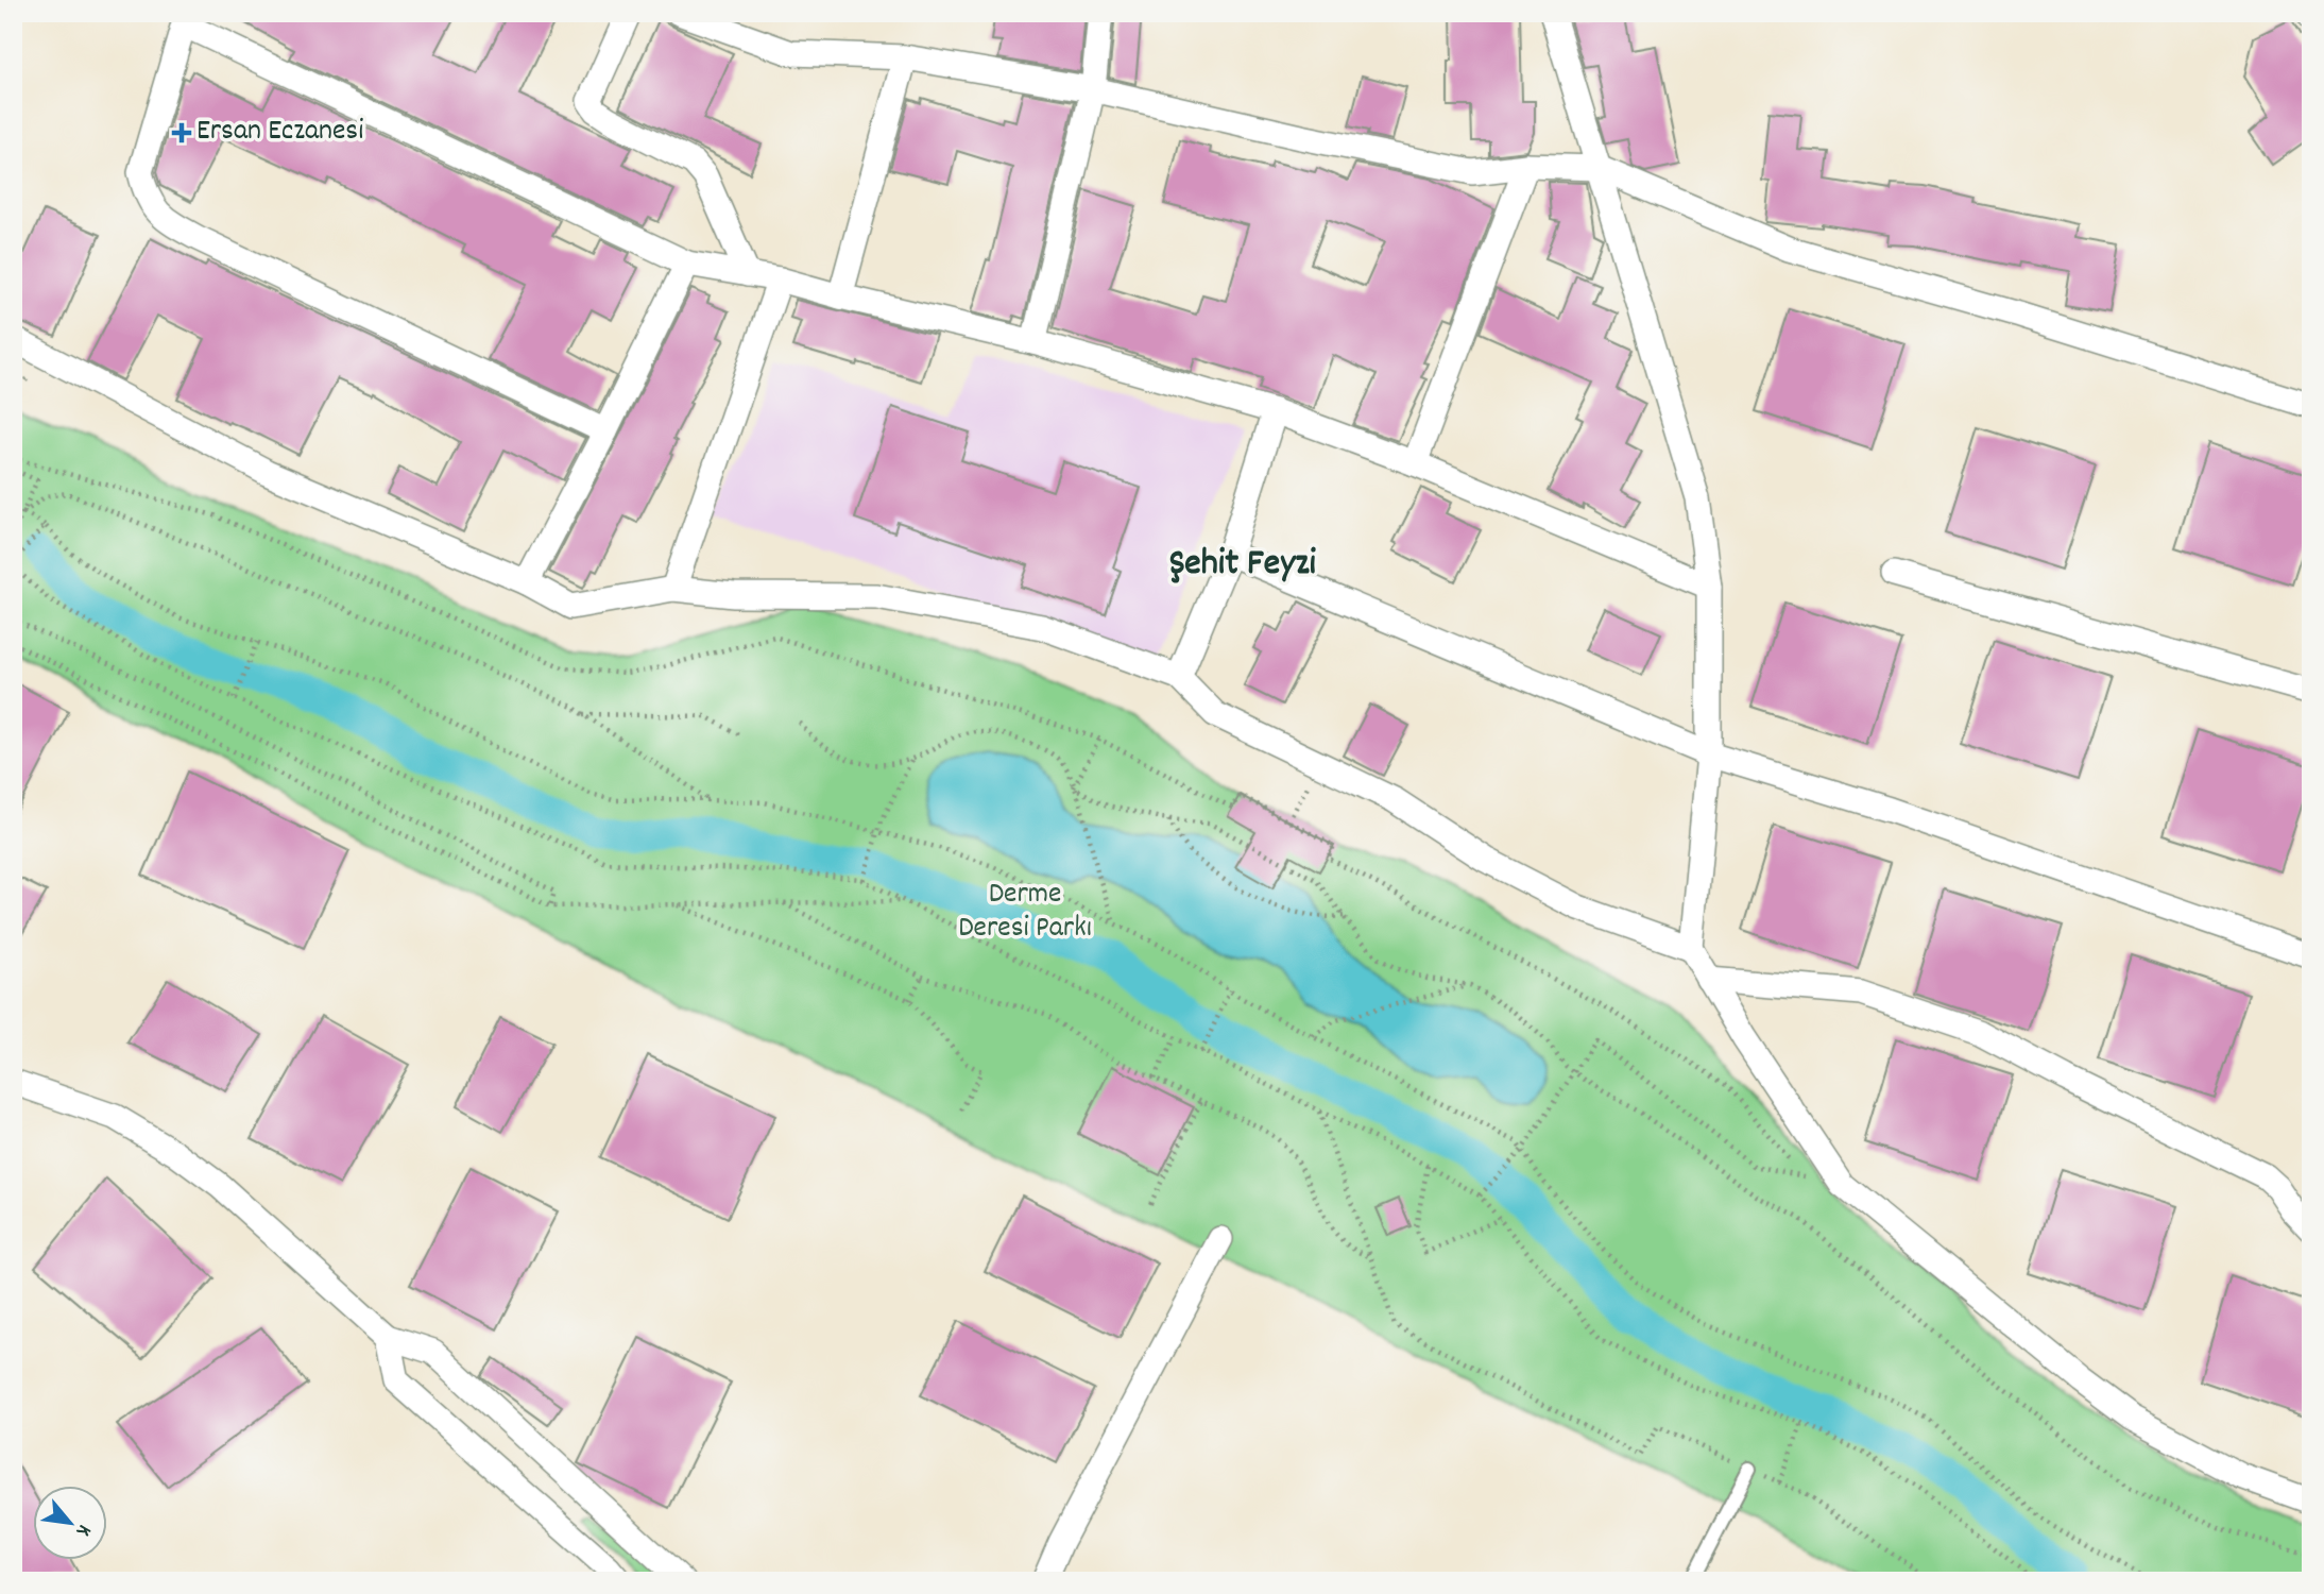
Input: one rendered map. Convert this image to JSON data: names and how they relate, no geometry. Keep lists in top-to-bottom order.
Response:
{
  "districts": ["Şehit Feyzi"],
  "parks": ["Derme Deresi Parkı"],
  "places": {
    "health": ["Ersan Eczanesi"]
  },
  "north": "bottom right"
}
